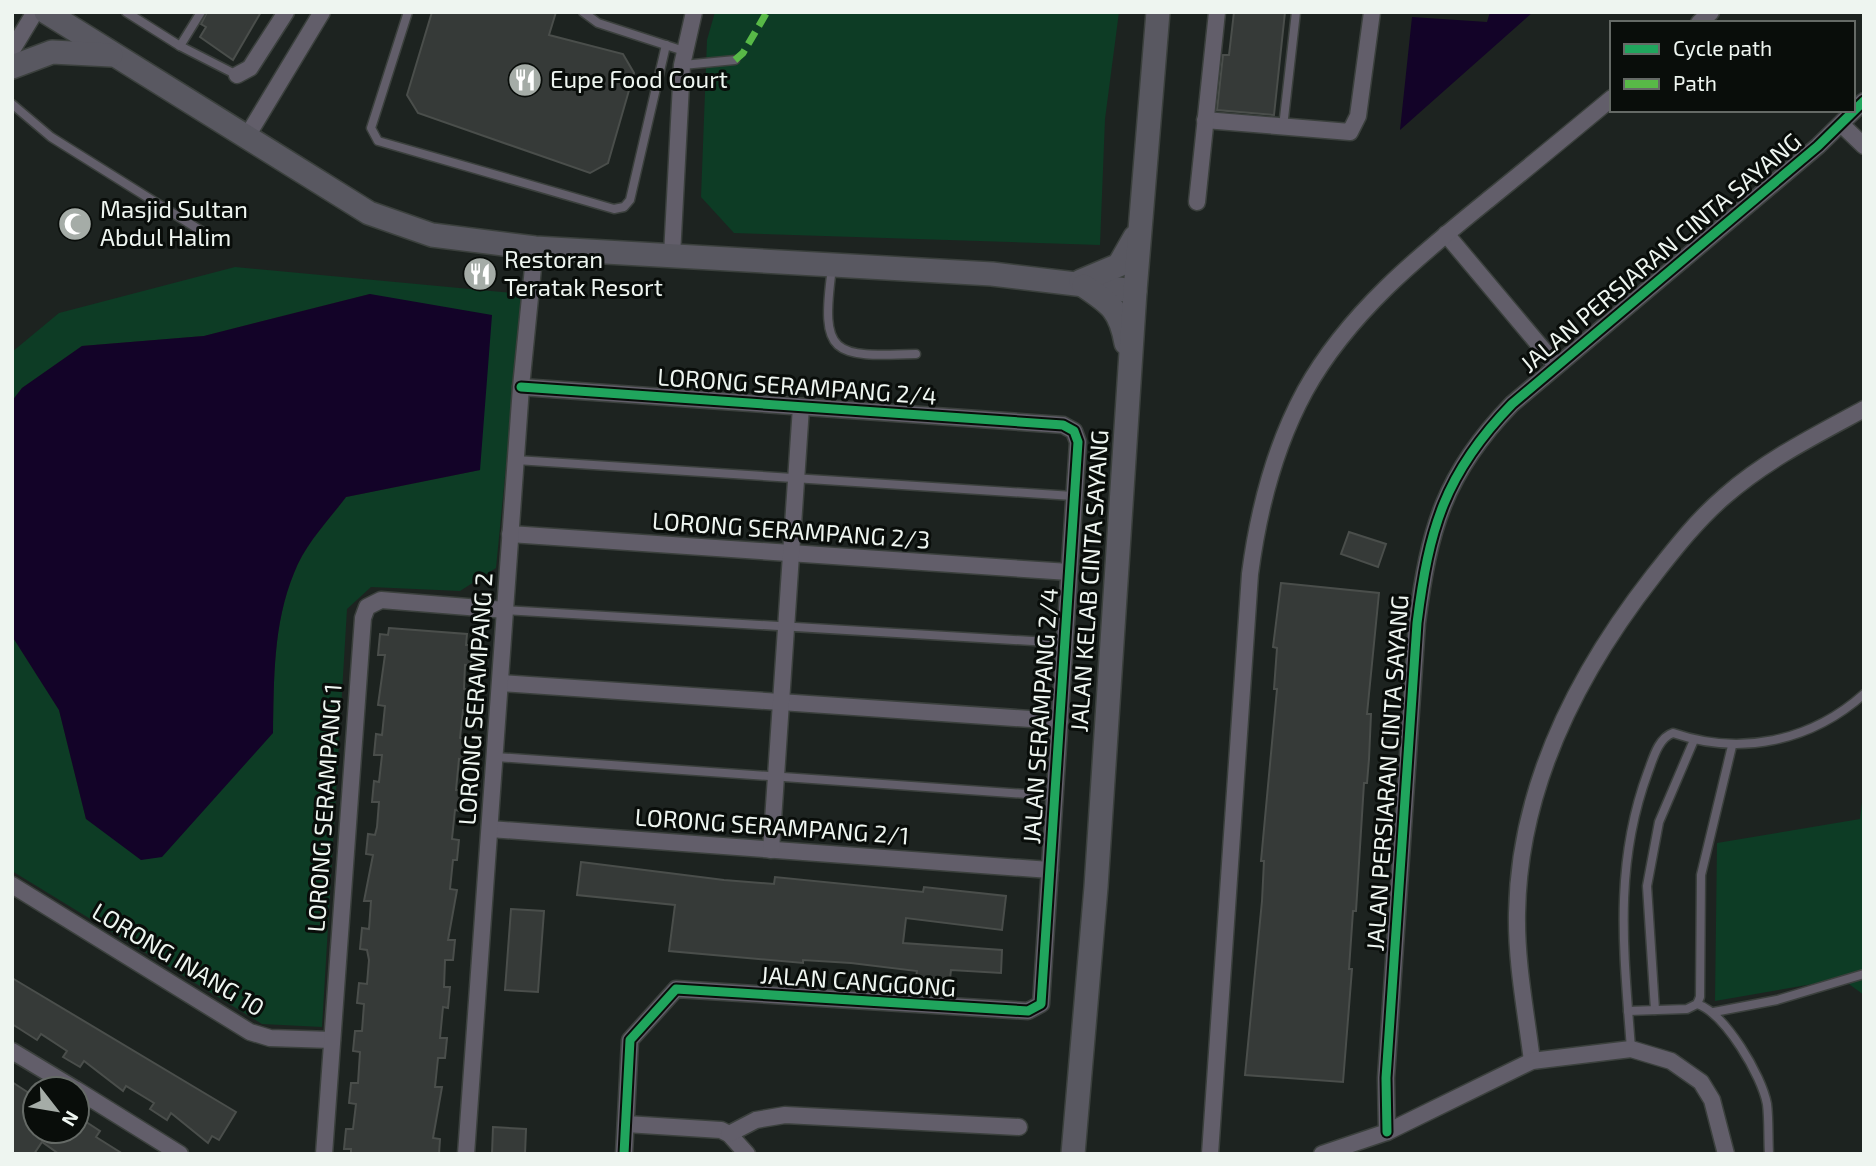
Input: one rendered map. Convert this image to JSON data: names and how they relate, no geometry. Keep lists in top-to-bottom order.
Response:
{
  "streets": {
    "main road": ["JALAN KELAB CINTA SAYANG"],
    "street": [
      "JALAN PERSIARAN CINTA SAYANG",
      "LORONG SERAMPANG 2/4",
      "LORONG SERAMPANG 2/3",
      "LORONG SERAMPANG 2",
      "JALAN SERAMPANG 2/4",
      "LORONG SERAMPANG 1",
      "LORONG SERAMPANG 2/1",
      "LORONG INANG 10",
      "JALAN CANGGONG"
    ]
  },
  "crossings": [
    ["LORONG SERAMPANG 2/4", "LORONG SERAMPANG 2"],
    ["LORONG SERAMPANG 2/4", "JALAN SERAMPANG 2/4"],
    ["LORONG SERAMPANG 2/3", "LORONG SERAMPANG 2"],
    ["LORONG SERAMPANG 2/3", "JALAN SERAMPANG 2/4"],
    ["LORONG SERAMPANG 2", "LORONG SERAMPANG 1"],
    ["LORONG SERAMPANG 2", "LORONG SERAMPANG 2/1"],
    ["JALAN SERAMPANG 2/4", "LORONG SERAMPANG 2/1"],
    ["JALAN SERAMPANG 2/4", "JALAN CANGGONG"],
    ["LORONG SERAMPANG 1", "LORONG INANG 10"]
  ],
  "places": {
    "restaurant": ["Eupe Food Court", "Restoran Teratak Resort"],
    "mosque": ["Masjid Sultan Abdul Halim"]
  },
  "legend": ["Cycle path", "Path"],
  "north": "bottom right"
}
